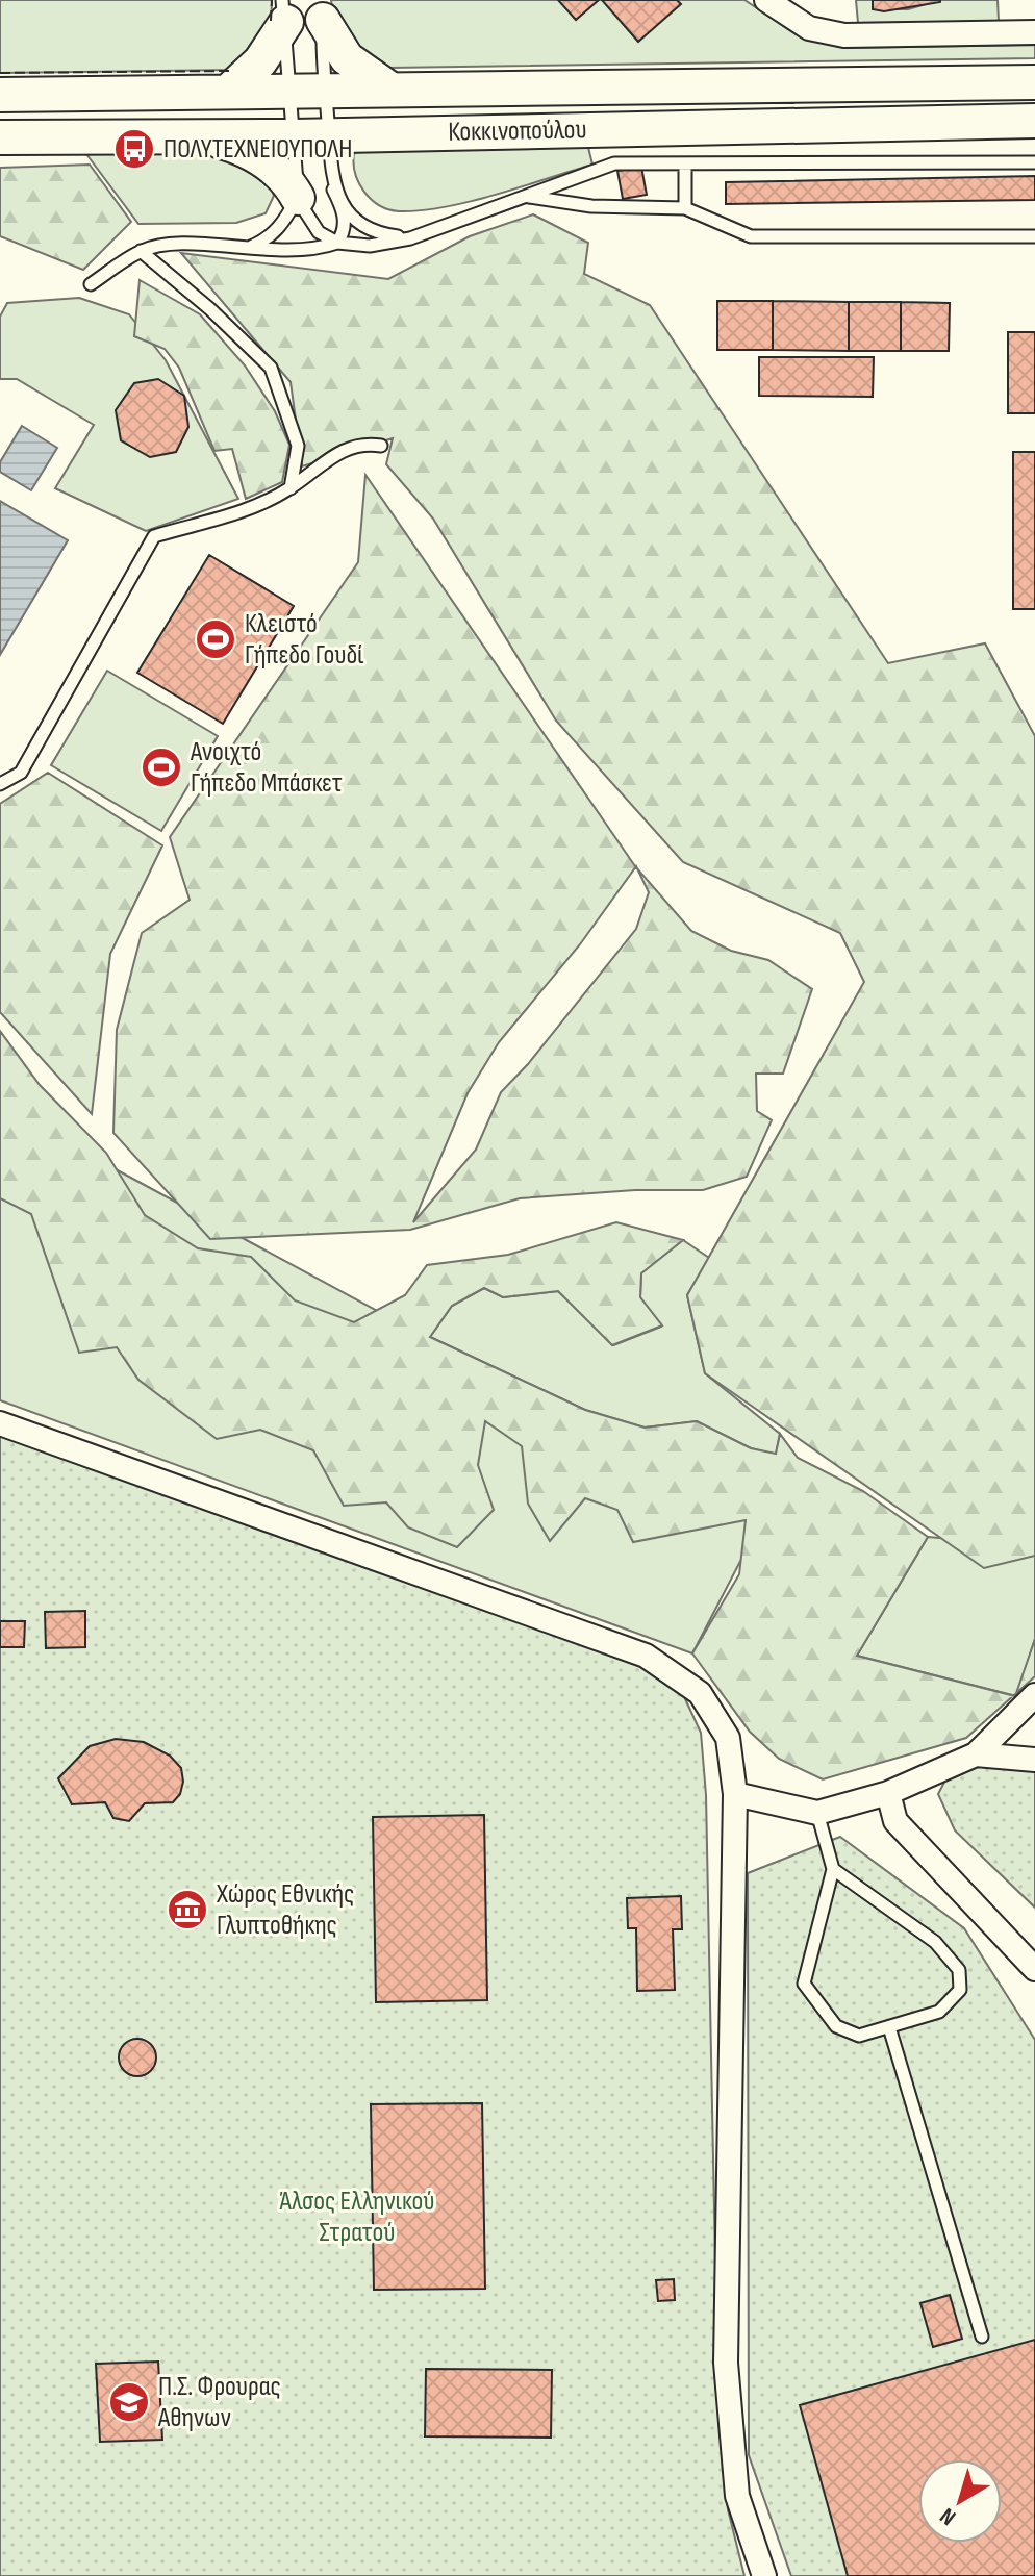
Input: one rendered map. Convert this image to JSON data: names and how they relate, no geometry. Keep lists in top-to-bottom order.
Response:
{
  "streets": {
    "main road": ["Κοκκινοπούλου"]
  },
  "parks": ["Άλσος Ελληνικού Στρατού"],
  "places": {
    "bus stop": ["ΠΟΛΥΤΕΧΝΕΙΟΥΠΟΛΗ"],
    "sports": ["Κλειστό Γήπεδο Γουδί", "Ανοιχτό Γήπεδο Μπάσκετ"],
    "museum": ["Χώρος Εθνικής Γλυπτοθήκης"],
    "school or university": ["Π.Σ. Φρουρας Αθηνων"]
  },
  "north": "bottom left"
}
